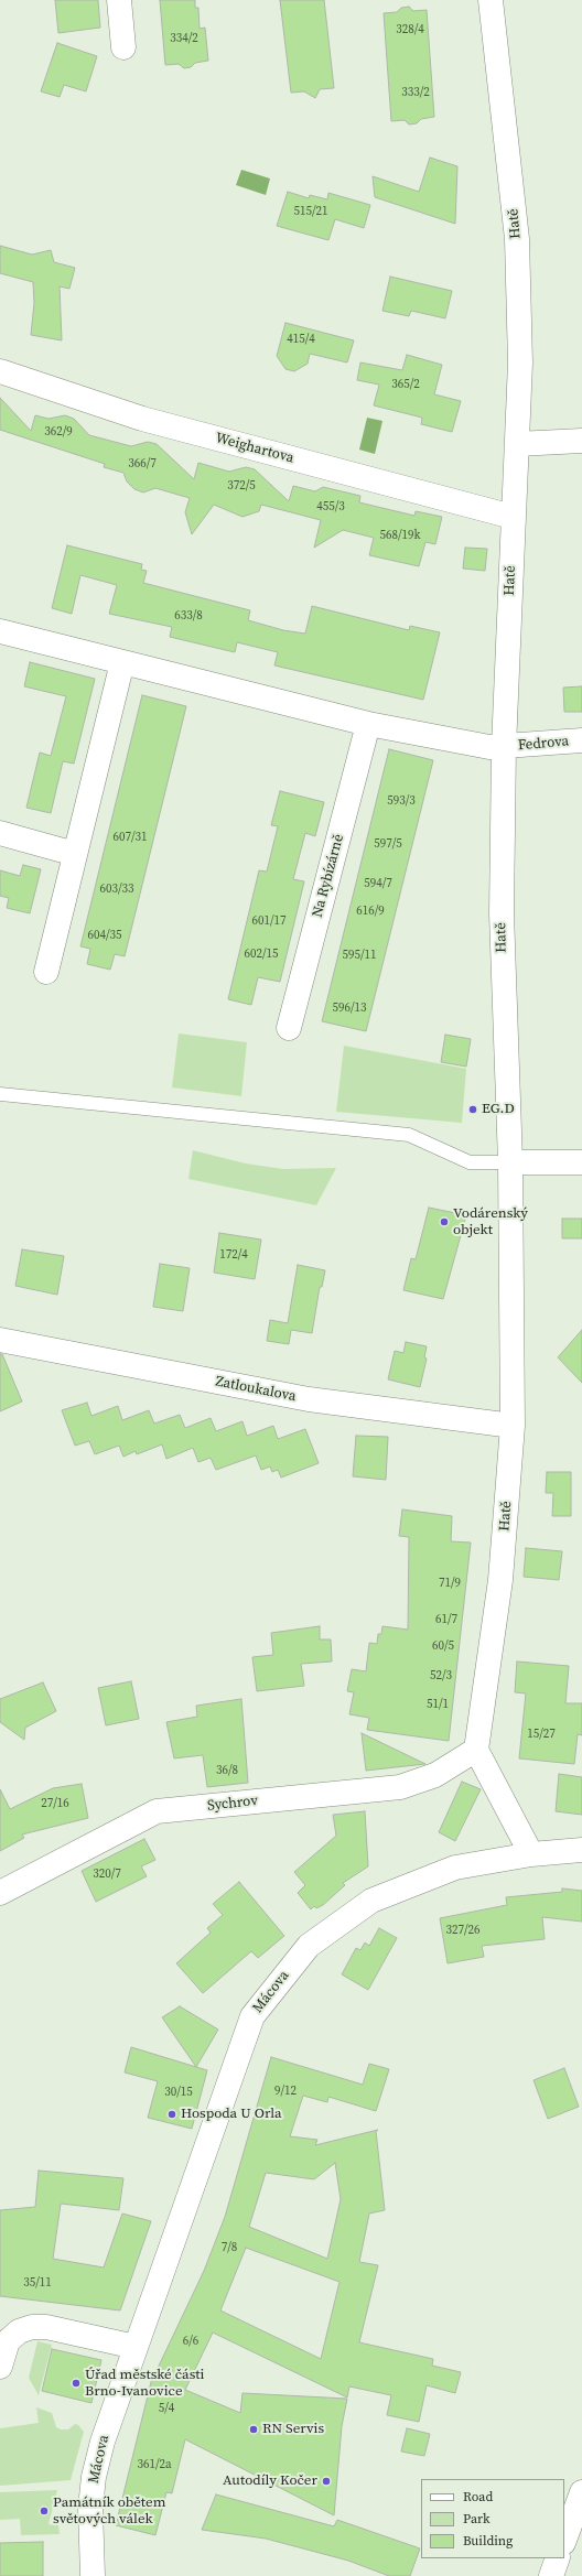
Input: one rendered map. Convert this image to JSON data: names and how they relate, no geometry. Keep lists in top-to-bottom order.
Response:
{
  "streets": {
    "street": [
      "Hatě",
      "Weighartova",
      "Fedrova",
      "Na Rybízárně",
      "Zatloukalova",
      "Sychrov",
      "Mácova"
    ]
  },
  "crossings": [
    ["Hatě", "Weighartova"],
    ["Hatě", "Fedrova"],
    ["Hatě", "Zatloukalova"],
    ["Hatě", "Sychrov"]
  ],
  "places": [
    "EG.D",
    "Vodárenský objekt",
    "Hospoda U Orla",
    "Úřad městské části Brno-Ivanovice",
    "RN Servis",
    "Autodíly Kočer",
    "Památník obětem světových válek"
  ],
  "house_numbers": [
    "328/4",
    "334/2",
    "333/2",
    "515/21",
    "415/4",
    "365/2",
    "362/9",
    "366/7",
    "372/5",
    "455/3",
    "568/19k",
    "633/8",
    "593/3",
    "607/31",
    "597/5",
    "594/7",
    "603/33",
    "616/9",
    "601/17",
    "604/35",
    "602/15",
    "595/11",
    "596/13",
    "172/4",
    "71/9",
    "61/7",
    "60/5",
    "52/3",
    "51/1",
    "15/27",
    "36/8",
    "27/16",
    "320/7",
    "327/26",
    "9/12",
    "30/15",
    "7/8",
    "35/11",
    "6/6",
    "5/4",
    "361/2a"
  ],
  "legend": ["Road", "Park", "Building"]
}
